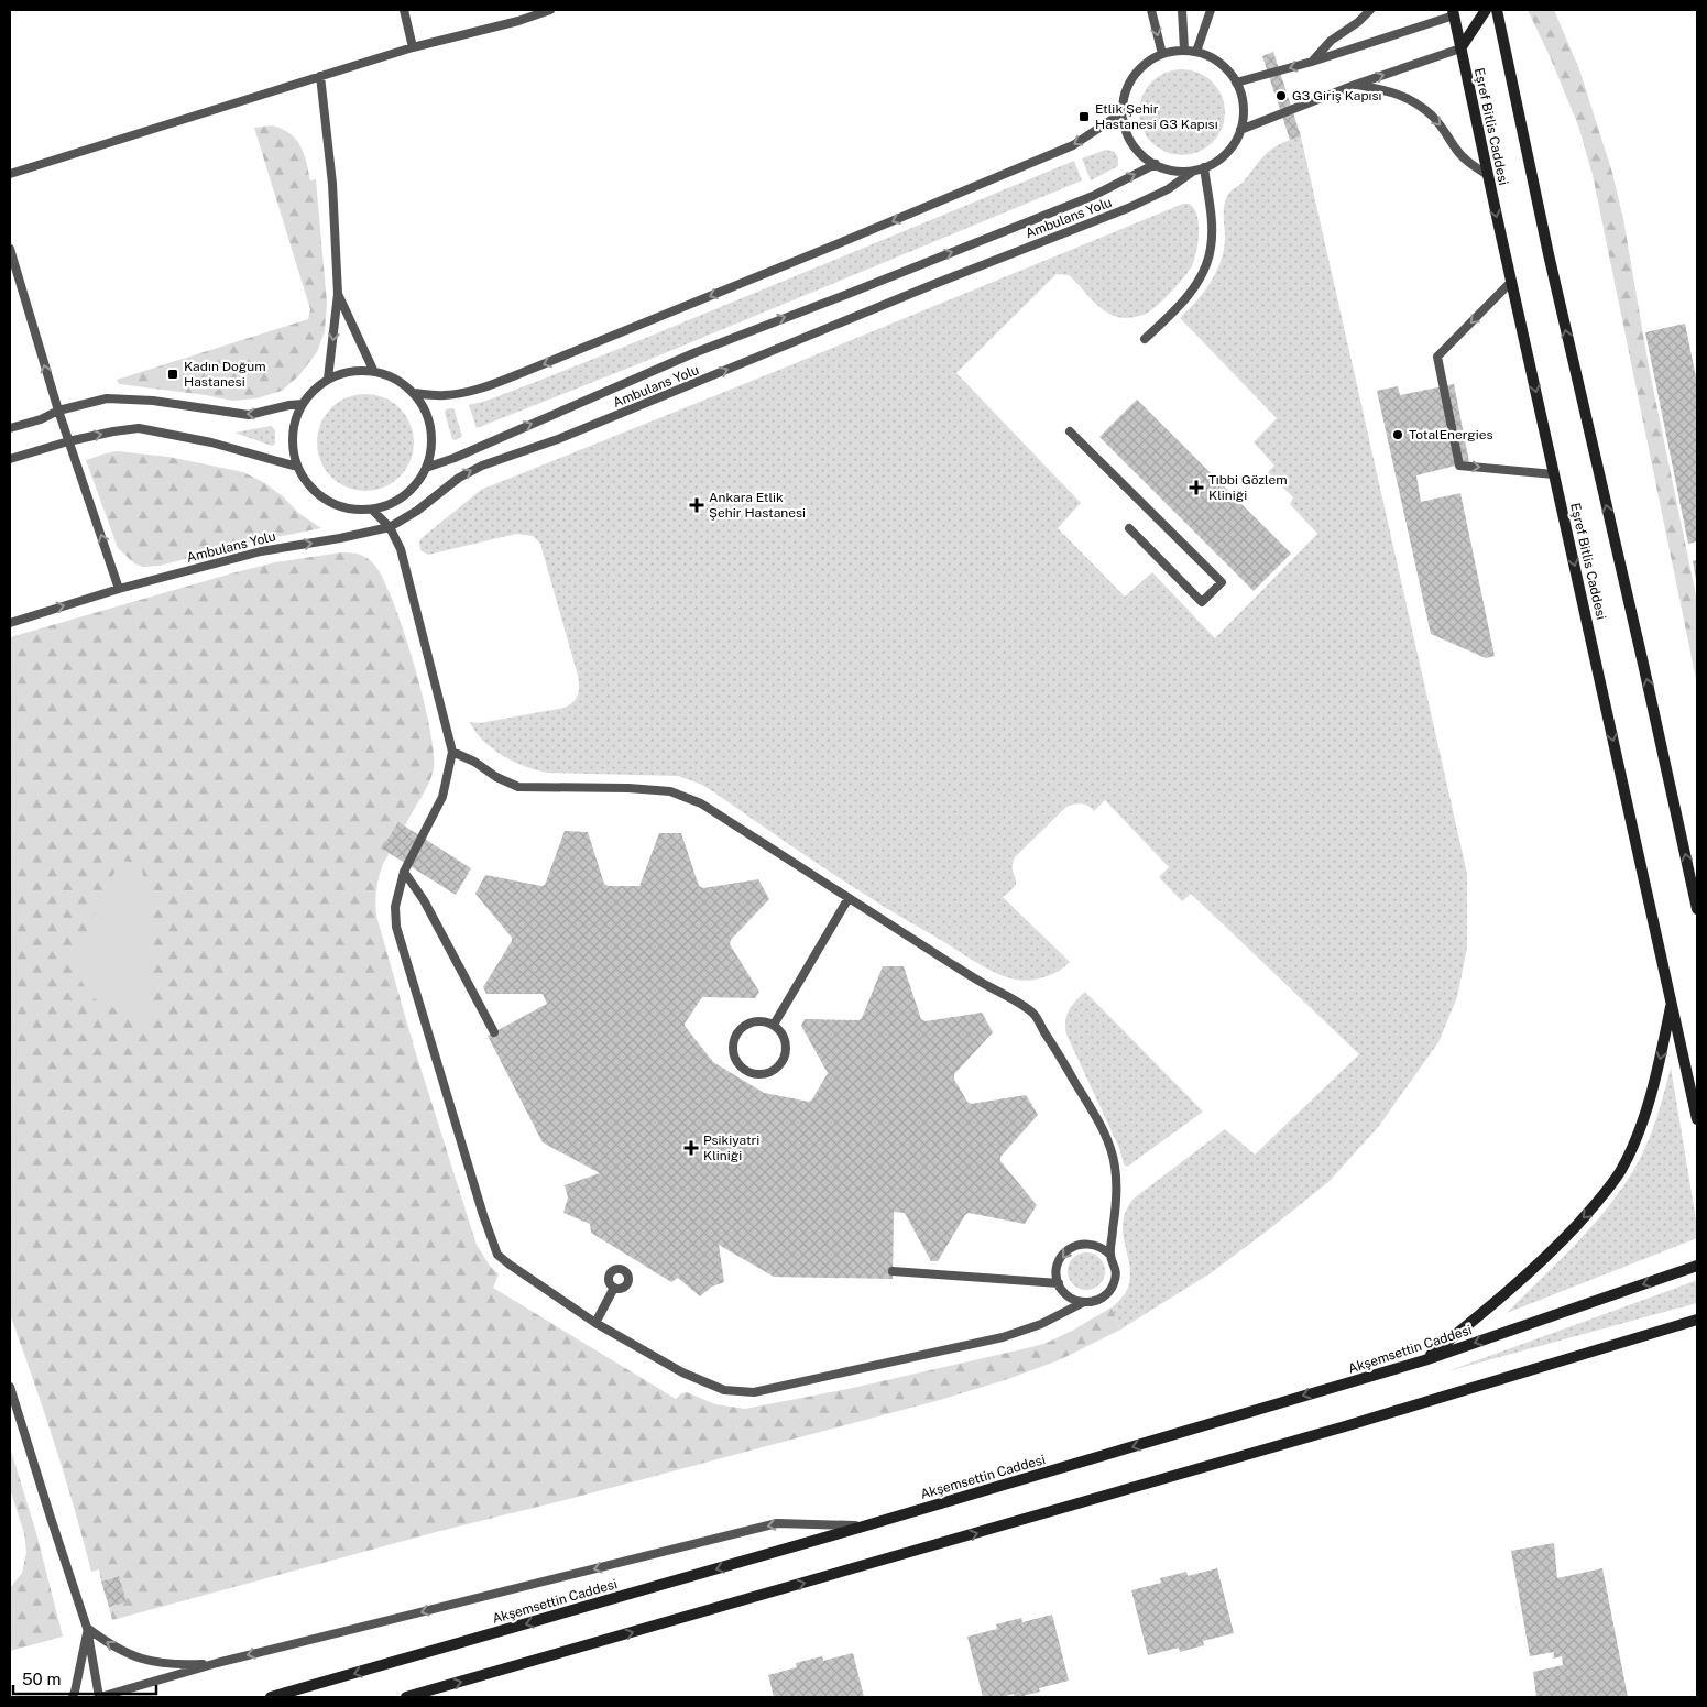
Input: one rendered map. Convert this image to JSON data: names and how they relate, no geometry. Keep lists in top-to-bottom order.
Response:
{
  "streets": {
    "main road": ["Eşref Bitlis Caddesi", "Akşemsettin Caddesi"],
    "lane": ["Ambulans Yolu"]
  },
  "places": {
    "other": ["G3 Giriş Kapısı", "TotalEnergies"],
    "transit": ["Etlik Şehir Hastanesi G3 Kapısı", "Kadın Doğum Hastanesi"],
    "health": ["Tıbbi Gözlem Kliniği", "Ankara Etlik Şehir Hastanesi", "Psikiyatri Kliniği"]
  },
  "scale_bar": "50 m"
}
